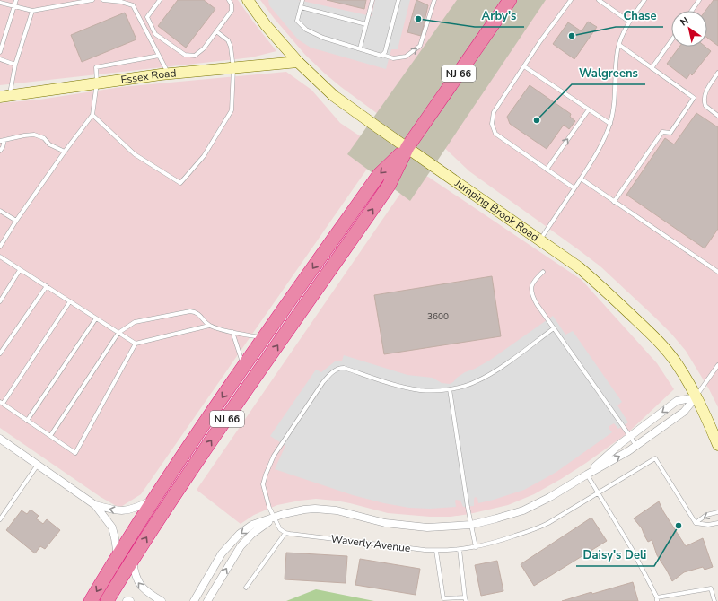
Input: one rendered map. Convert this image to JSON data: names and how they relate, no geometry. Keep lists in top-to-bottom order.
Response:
{
  "streets": {
    "highway": ["NJ 66"],
    "street": ["Essex Road", "Jumping Brook Road"],
    "lane": ["Waverly Avenue"]
  },
  "crossings": [
    ["NJ 66", "Jumping Brook Road"],
    ["Essex Road", "Jumping Brook Road"]
  ],
  "places": [
    "Arby's",
    "Chase",
    "Walgreens",
    "Daisy's Deli"
  ],
  "house_numbers": ["3600"],
  "north": "top left"
}
